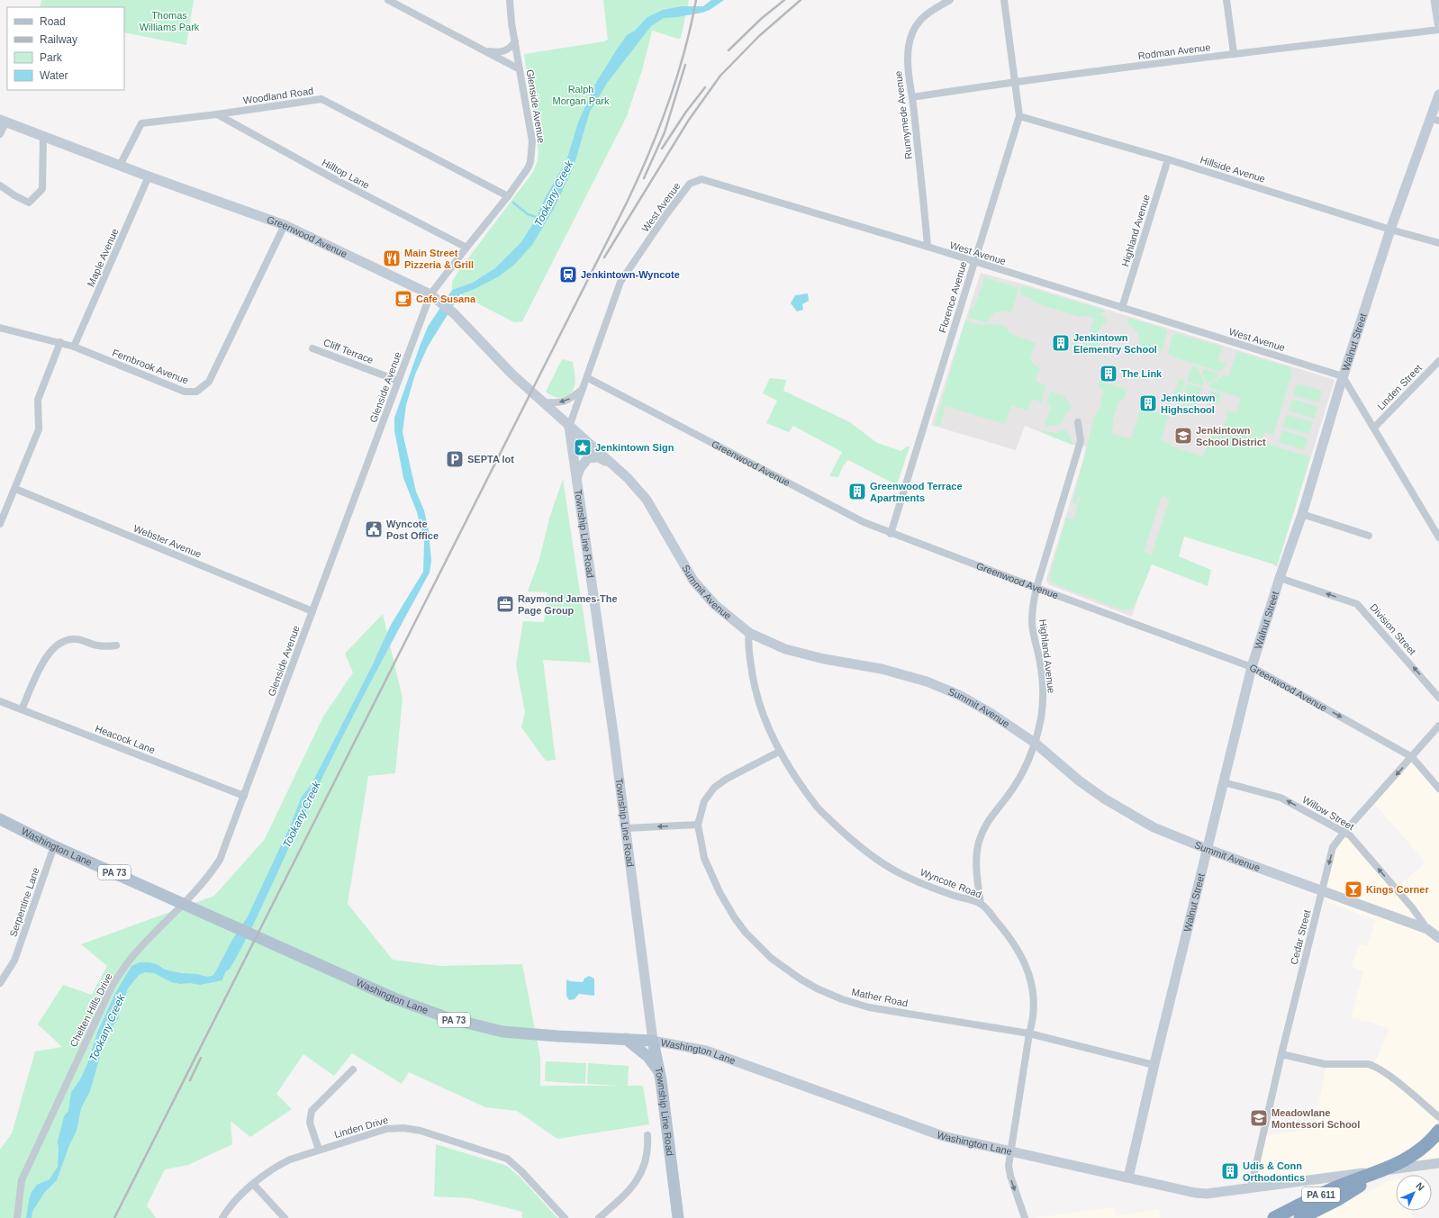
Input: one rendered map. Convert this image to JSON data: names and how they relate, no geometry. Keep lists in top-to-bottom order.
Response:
{
  "streets": {
    "highway": ["PA 611"],
    "main road": ["Township Line Road", "Washington Lane", "PA 73"],
    "street": [
      "Rodman Avenue",
      "Woodland Road",
      "Glenside Avenue",
      "Runnymede Avenue",
      "Hillside Avenue",
      "Hilltop Lane",
      "West Avenue",
      "Highland Avenue",
      "Greenwood Avenue",
      "Maple Avenue",
      "Florence Avenue",
      "Walnut Street",
      "Cliff Terrace",
      "Fernbrook Avenue",
      "Linden Street",
      "Webster Avenue",
      "Summit Avenue",
      "Division Street",
      "Heacock Lane",
      "Willow Street",
      "Wyncote Road",
      "Serpentine Lane",
      "Cedar Street",
      "Mather Road",
      "Chelten Hills Drive",
      "Linden Drive"
    ]
  },
  "crossings": [
    ["Rodman Avenue", "Runnymede Avenue"],
    ["Rodman Avenue", "Florence Avenue"],
    ["Woodland Road", "Glenside Avenue"],
    ["Woodland Road", "Hilltop Lane"],
    ["Woodland Road", "Greenwood Avenue"],
    ["Glenside Avenue", "Hilltop Lane"],
    ["Glenside Avenue", "Greenwood Avenue"],
    ["Glenside Avenue", "Cliff Terrace"],
    ["Glenside Avenue", "Webster Avenue"],
    ["Glenside Avenue", "Heacock Lane"],
    ["Glenside Avenue", "Chelten Hills Drive"],
    ["Runnymede Avenue", "West Avenue"],
    ["Hillside Avenue", "Highland Avenue"],
    ["Hillside Avenue", "Florence Avenue"],
    ["Hillside Avenue", "Walnut Street"],
    ["West Avenue", "Highland Avenue"],
    ["West Avenue", "Greenwood Avenue"],
    ["West Avenue", "Florence Avenue"],
    ["West Avenue", "Walnut Street"],
    ["West Avenue", "Township Line Road"],
    ["West Avenue", "Summit Avenue"],
    ["Highland Avenue", "Greenwood Avenue"],
    ["Highland Avenue", "Summit Avenue"],
    ["Highland Avenue", "Wyncote Road"],
    ["Greenwood Avenue", "Maple Avenue"],
    ["Greenwood Avenue", "Florence Avenue"],
    ["Greenwood Avenue", "Walnut Street"],
    ["Greenwood Avenue", "Fernbrook Avenue"],
    ["Greenwood Avenue", "Township Line Road"],
    ["Greenwood Avenue", "Summit Avenue"],
    ["Greenwood Avenue", "Cedar Street"],
    ["Maple Avenue", "Fernbrook Avenue"],
    ["Walnut Street", "Summit Avenue"],
    ["Walnut Street", "Division Street"],
    ["Walnut Street", "Willow Street"],
    ["Walnut Street", "Washington Lane"],
    ["Walnut Street", "Mather Road"],
    ["Township Line Road", "Summit Avenue"],
    ["Township Line Road", "Washington Lane"],
    ["Summit Avenue", "Willow Street"],
    ["Summit Avenue", "Wyncote Road"],
    ["Summit Avenue", "Cedar Street"],
    ["Heacock Lane", "Chelten Hills Drive"],
    ["Willow Street", "Cedar Street"],
    ["Washington Lane", "Wyncote Road"],
    ["Washington Lane", "Serpentine Lane"],
    ["Washington Lane", "Cedar Street"],
    ["Washington Lane", "PA 611"],
    ["Wyncote Road", "Mather Road"]
  ],
  "one_way": ["Division Street", "Willow Street"],
  "water": ["Tookany Creek"],
  "parks": ["Thomas Williams Park", "Ralph Morgan Park"],
  "places": {
    "restaurant": ["Main Street Pizzeria & Grill"],
    "station": ["Jenkintown-Wyncote"],
    "cafe": ["Cafe Susana"],
    "building": [
      "Jenkintown Elementry School",
      "The Link",
      "Jenkintown Highschool",
      "Greenwood Terrace Apartments",
      "Udis & Conn Orthodontics"
    ],
    "school or university": ["Jenkintown School District", "Meadowlane Montessori School"],
    "place": ["Jenkintown Sign"],
    "parking": ["SEPTA lot"],
    "public building": ["Wyncote Post Office"],
    "office": ["Raymond James-The Page Group"],
    "bar": ["Kings Corner"]
  },
  "legend": [
    "Road",
    "Railway",
    "Park",
    "Water"
  ],
  "north": "top right"
}
